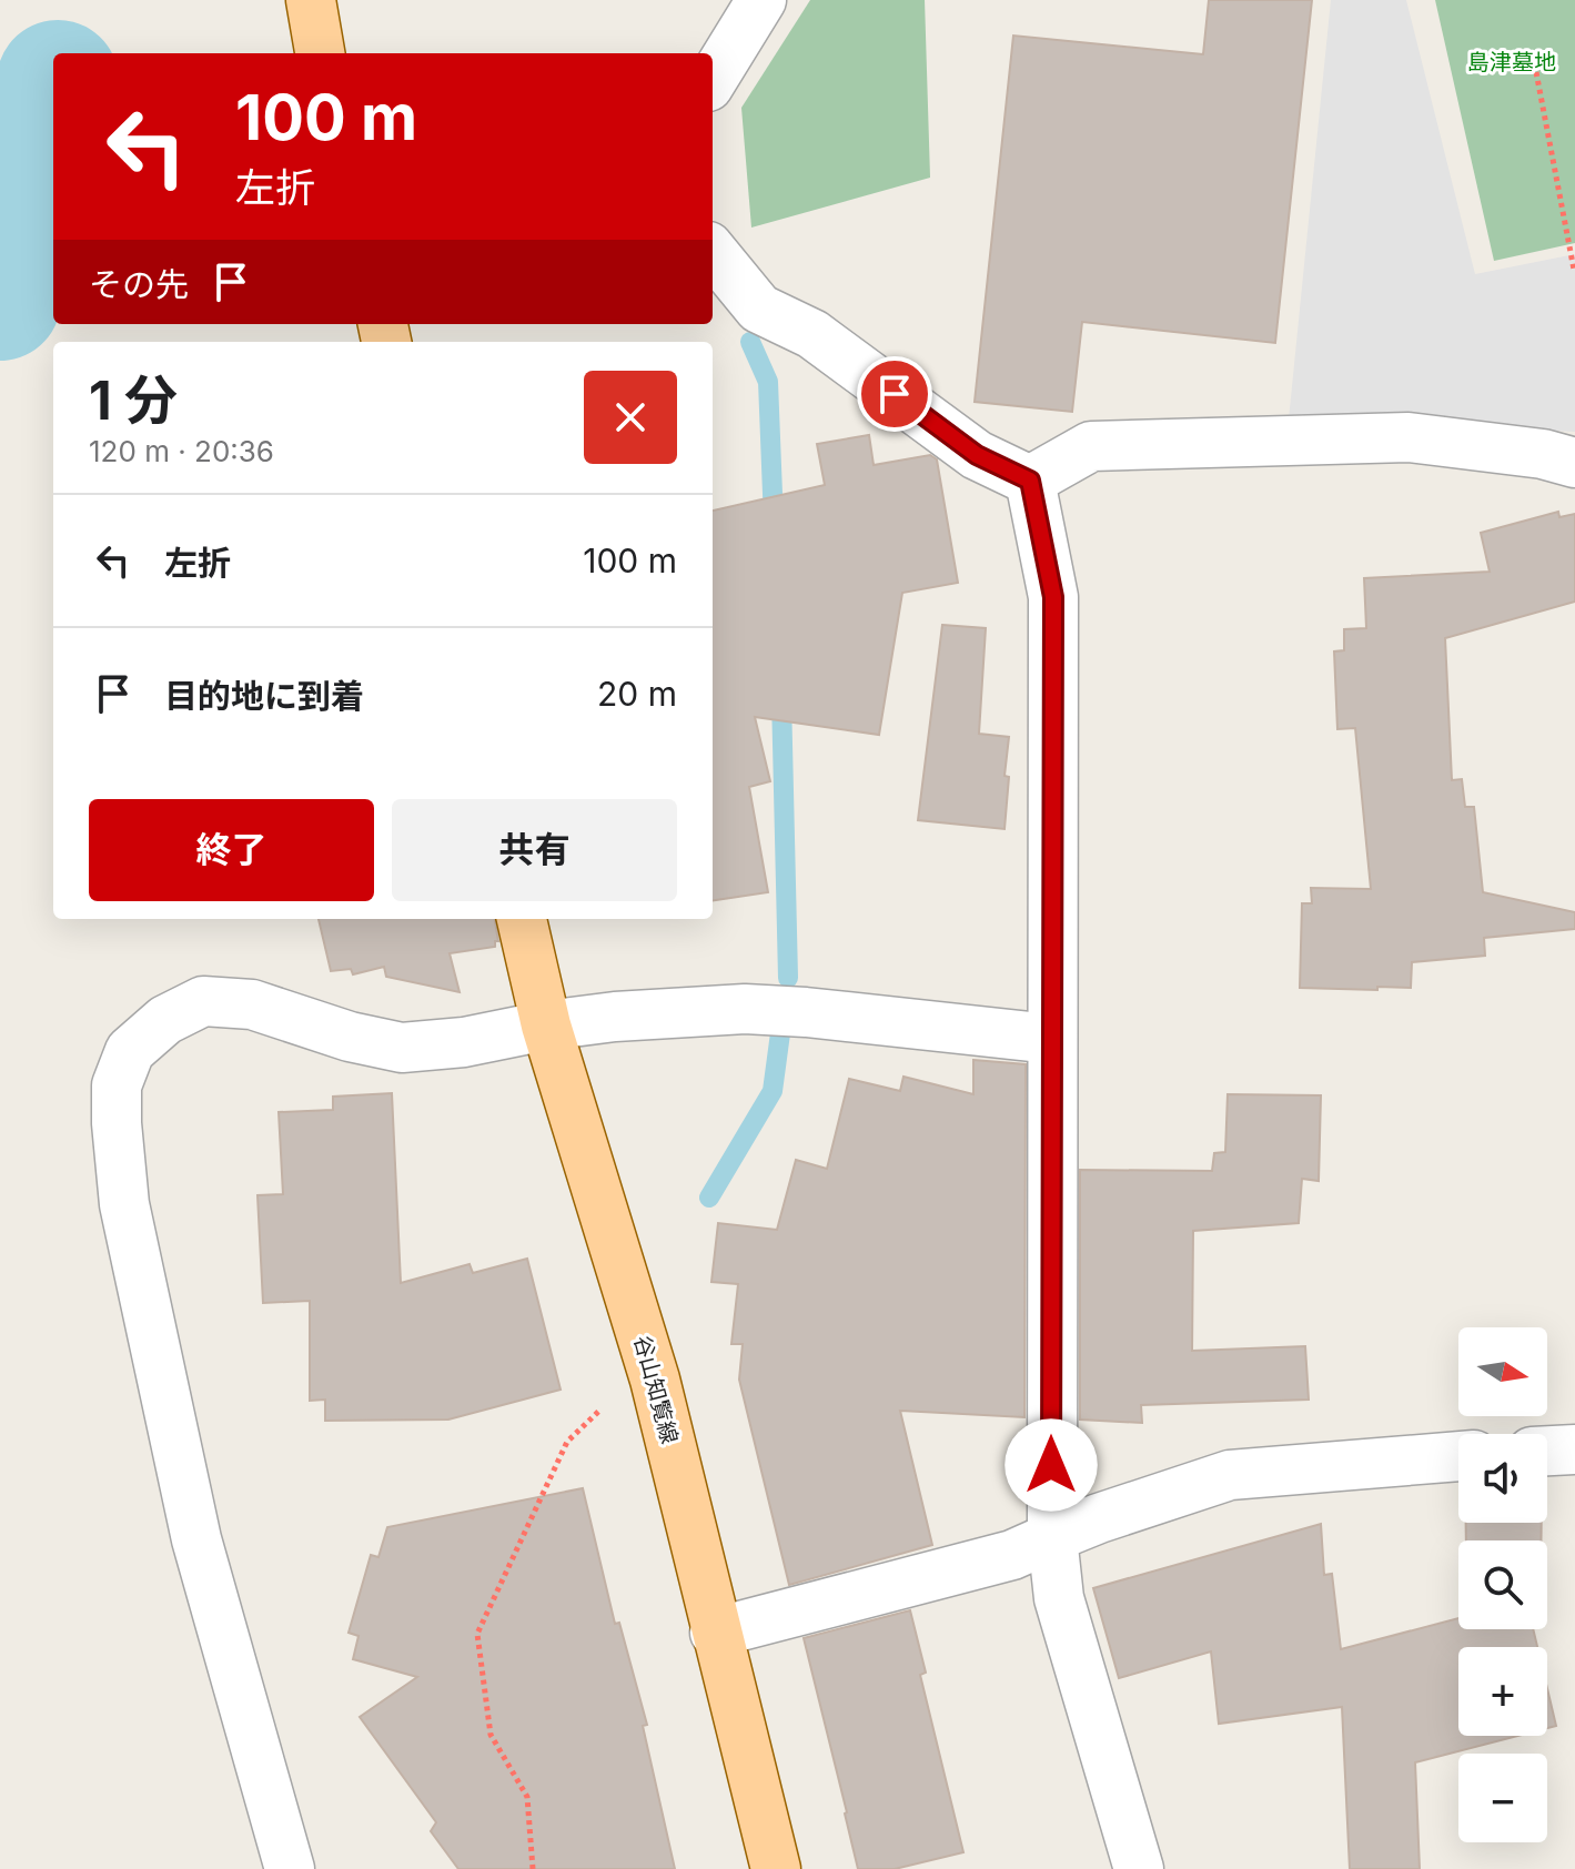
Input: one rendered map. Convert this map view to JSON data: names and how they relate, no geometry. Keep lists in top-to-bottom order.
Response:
{
  "streets": {
    "main road": ["谷山知覧線"]
  },
  "parks": ["島津墓地"],
  "north": "right",
  "page": {
    "turn": ["100 m", "左折"],
    "then": "その先",
    "heading": ["1 分", "120 m · 20:36"],
    "list": [
      {
        "name": "左折",
        "value": "100 m"
      },
      {
        "name": "目的地に到着",
        "value": "20 m"
      }
    ],
    "buttons": ["終了", "共有"],
    "map_buttons": ["+", "−"]
  }
}
